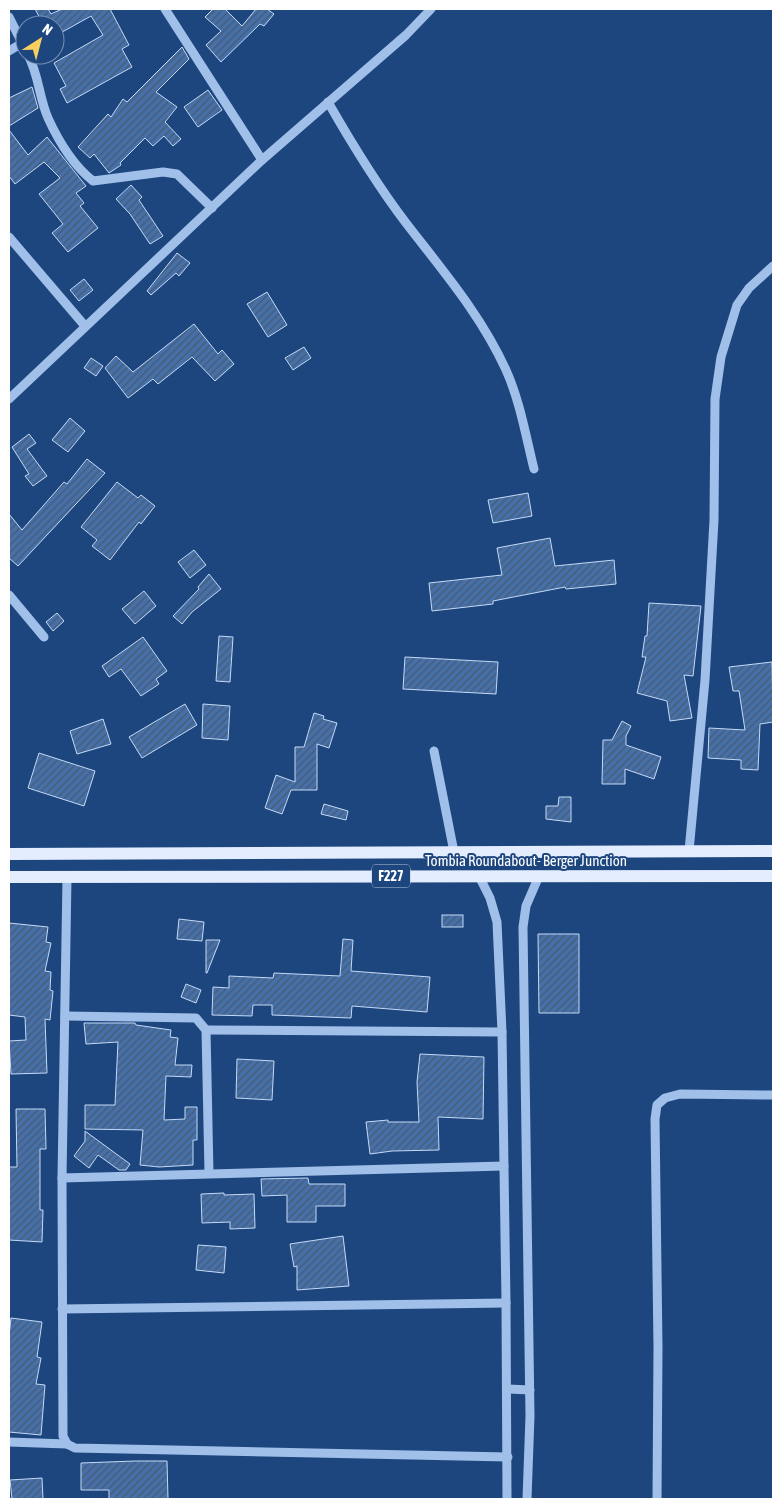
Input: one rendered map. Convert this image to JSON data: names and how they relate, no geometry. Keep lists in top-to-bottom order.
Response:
{
  "streets": {
    "main road": ["Tombia Roundabout- Berger Junction", "F227"]
  },
  "north": "top right"
}
